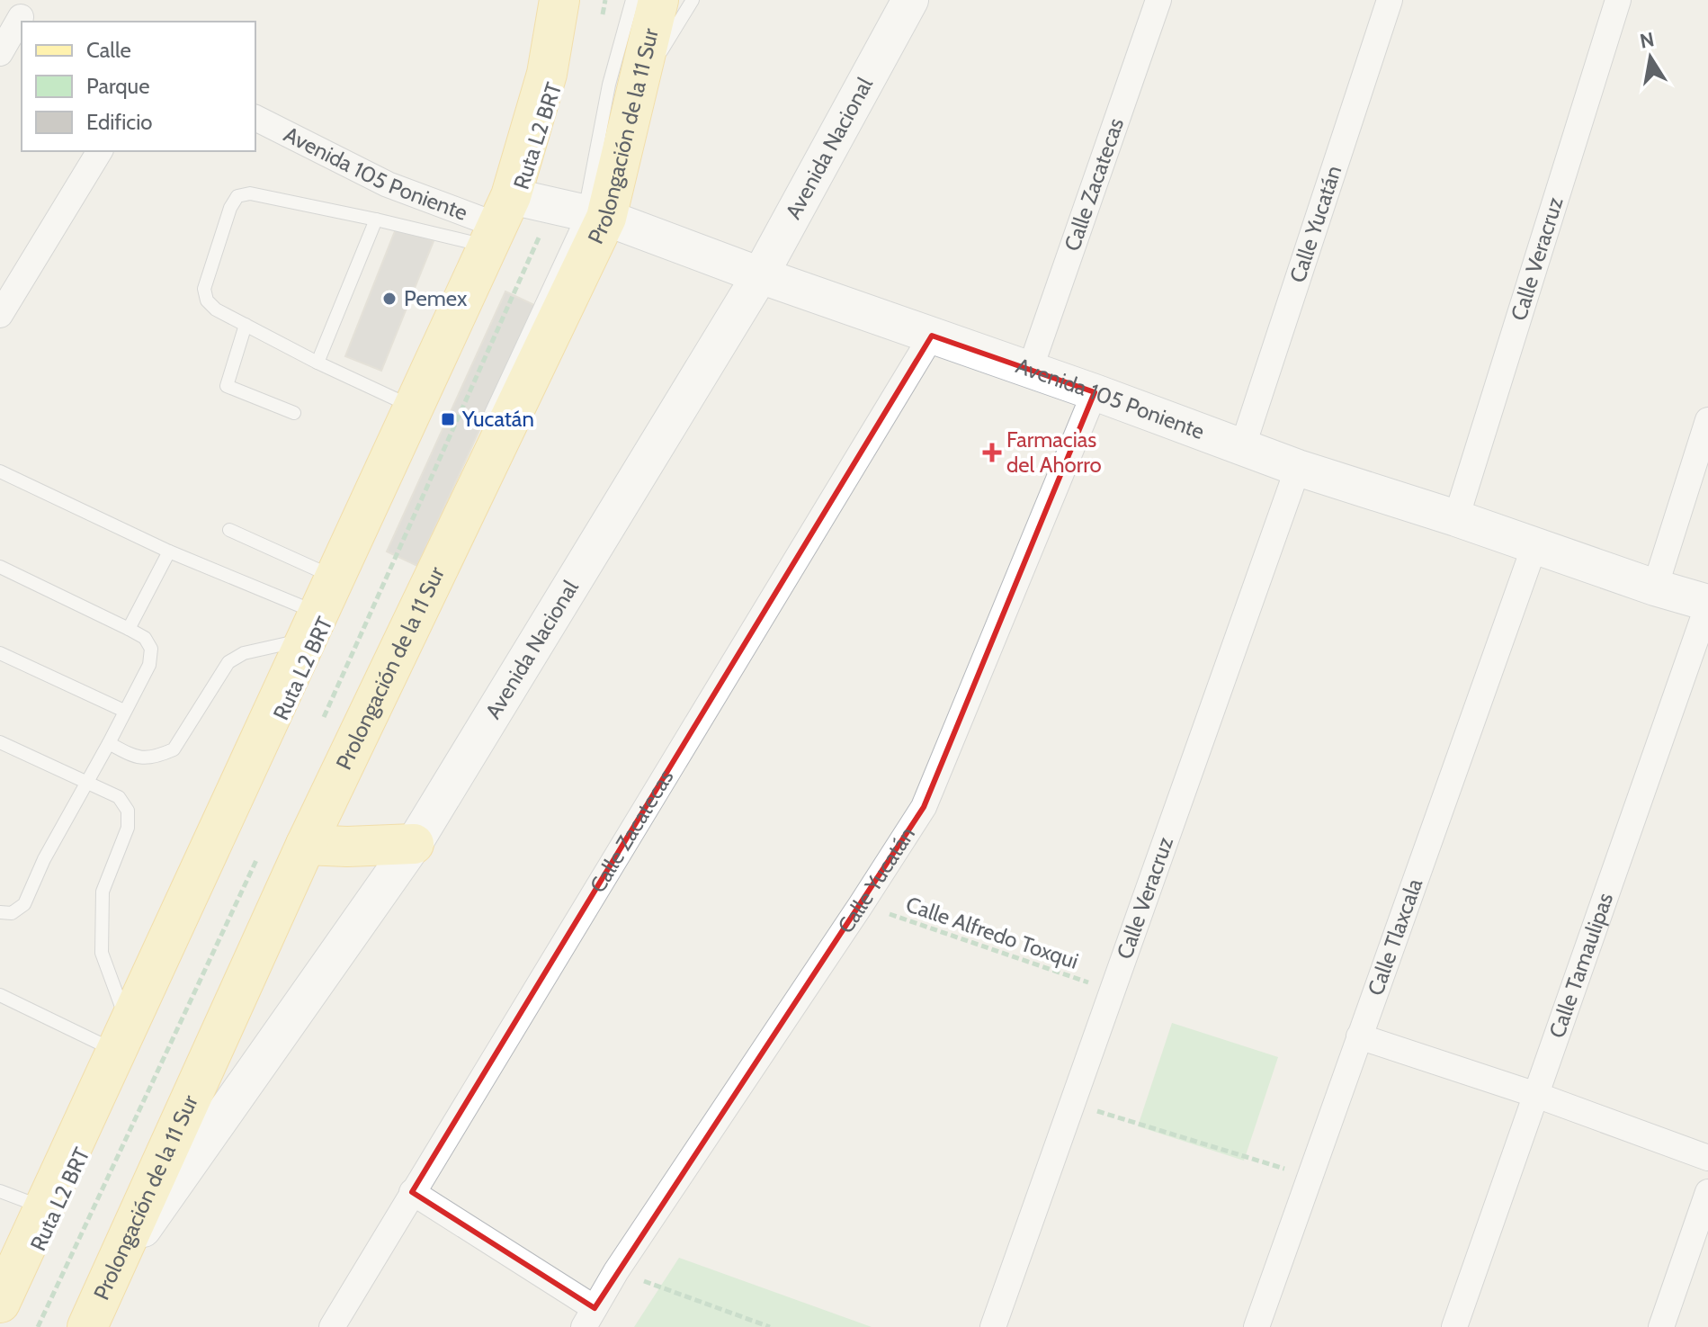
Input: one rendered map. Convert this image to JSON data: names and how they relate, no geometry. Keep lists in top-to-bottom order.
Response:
{
  "streets": {
    "main road": ["Prolongación de la 11 Sur", "Avenida Nacional", "Avenida 105 Poniente"],
    "street": [
      "Calle Zacatecas",
      "Calle Yucatán",
      "Calle Veracruz",
      "Calle Tlaxcala",
      "Calle Tamaulipas"
    ],
    "lane": ["Ruta L2 BRT"],
    "path": ["Calle Alfredo Toxqui"]
  },
  "crossings": [
    ["Ruta L2 BRT", "Avenida 105 Poniente"],
    ["Prolongación de la 11 Sur", "Avenida Nacional"],
    ["Prolongación de la 11 Sur", "Avenida 105 Poniente"],
    ["Avenida Nacional", "Avenida 105 Poniente"],
    ["Avenida 105 Poniente", "Calle Zacatecas"],
    ["Avenida 105 Poniente", "Calle Yucatán"],
    ["Avenida 105 Poniente", "Calle Veracruz"],
    ["Avenida 105 Poniente", "Calle Tlaxcala"],
    ["Avenida 105 Poniente", "Calle Tamaulipas"],
    ["Calle Yucatán", "Calle Alfredo Toxqui"],
    ["Calle Veracruz", "Calle Alfredo Toxqui"]
  ],
  "places": {
    "other": ["Pemex"],
    "transit": ["Yucatán"],
    "health": ["Farmacias del Ahorro"]
  },
  "legend": ["Calle", "Parque", "Edificio"],
  "north": "top"
}
